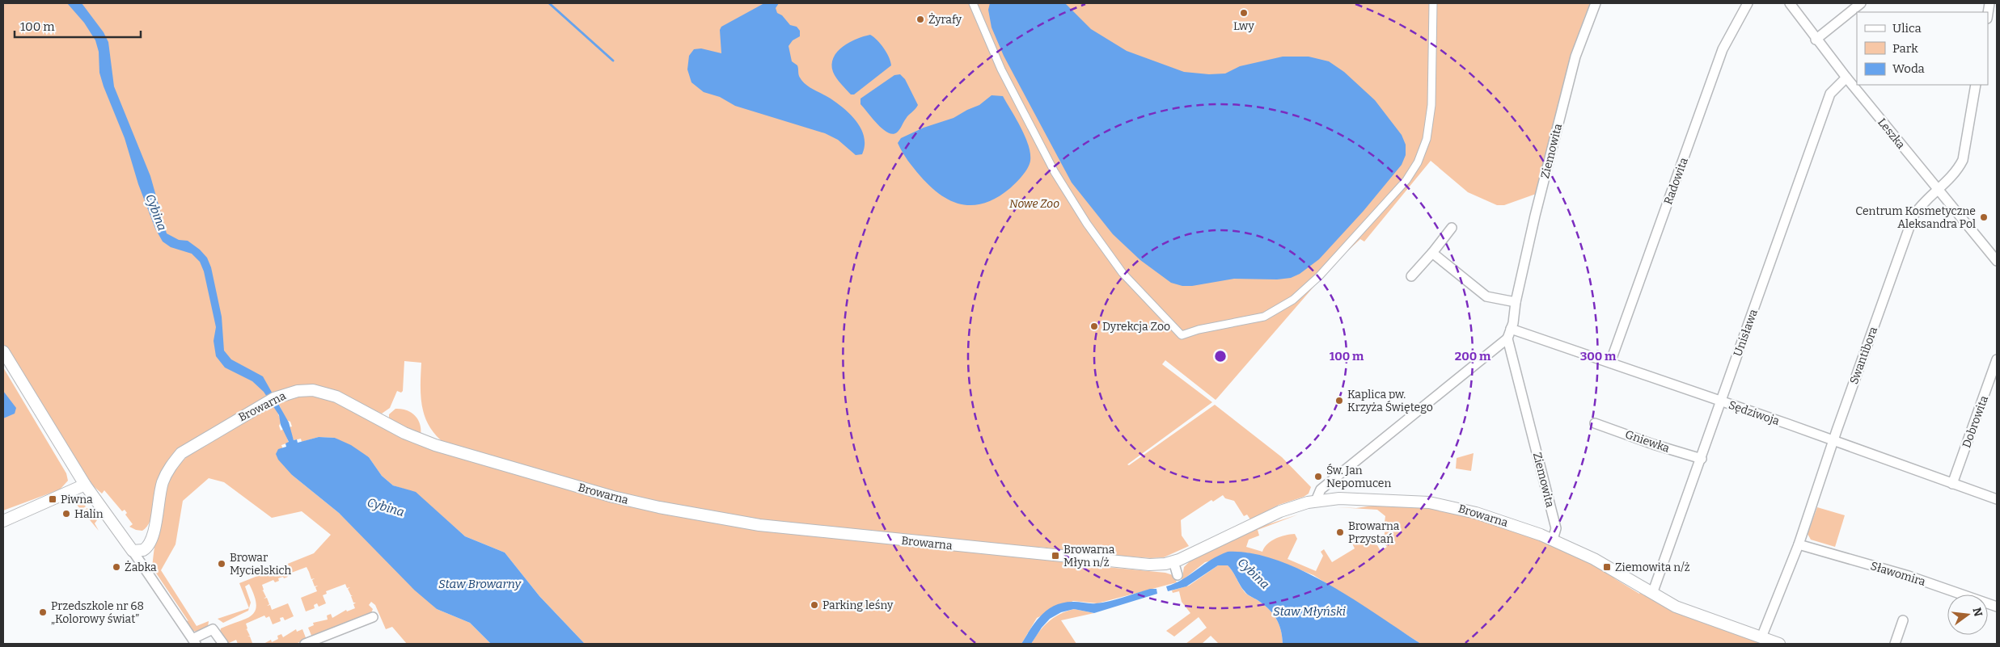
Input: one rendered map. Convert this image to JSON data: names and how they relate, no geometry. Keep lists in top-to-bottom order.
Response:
{
  "streets": {
    "street": [
      "Leszka",
      "Ziemowita",
      "Radowita",
      "Unisława",
      "Swantibora",
      "Browarna",
      "Sędziwoja",
      "Dobrowita",
      "Gniewka",
      "Sławomira"
    ]
  },
  "crossings": [
    ["Leszka", "Unisława"],
    ["Leszka", "Swantibora"],
    ["Ziemowita", "Browarna"],
    ["Ziemowita", "Sędziwoja"],
    ["Radowita", "Sędziwoja"],
    ["Unisława", "Browarna"],
    ["Unisława", "Sędziwoja"],
    ["Unisława", "Gniewka"],
    ["Swantibora", "Browarna"],
    ["Swantibora", "Sędziwoja"],
    ["Swantibora", "Sławomira"],
    ["Sędziwoja", "Dobrowita"]
  ],
  "water": ["Cybina", "Staw Browarny", "Staw Młyński"],
  "parks": ["Nowe Zoo"],
  "places": {
    "other": [
      "Lwy",
      "Żyrafy",
      "Centrum Kosmetyczne Aleksandra Pol",
      "Dyrekcja Zoo",
      "Kaplica pw. Krzyża Świętego",
      "Św. Jan Nepomucen",
      "Halin",
      "Browarna Przystań",
      "Browar Mycielskich",
      "Żabka",
      "Parking leśny",
      "Przedszkole nr 68 „Kolorowy świat”"
    ],
    "transit": ["Piwna", "Browarna Młyn n/ż", "Ziemowita n/ż"]
  },
  "legend": ["Ulica", "Park", "Woda"],
  "scale_bar": "100 m",
  "north": "right",
  "rings": ["100 m", "200 m", "300 m"]
}
